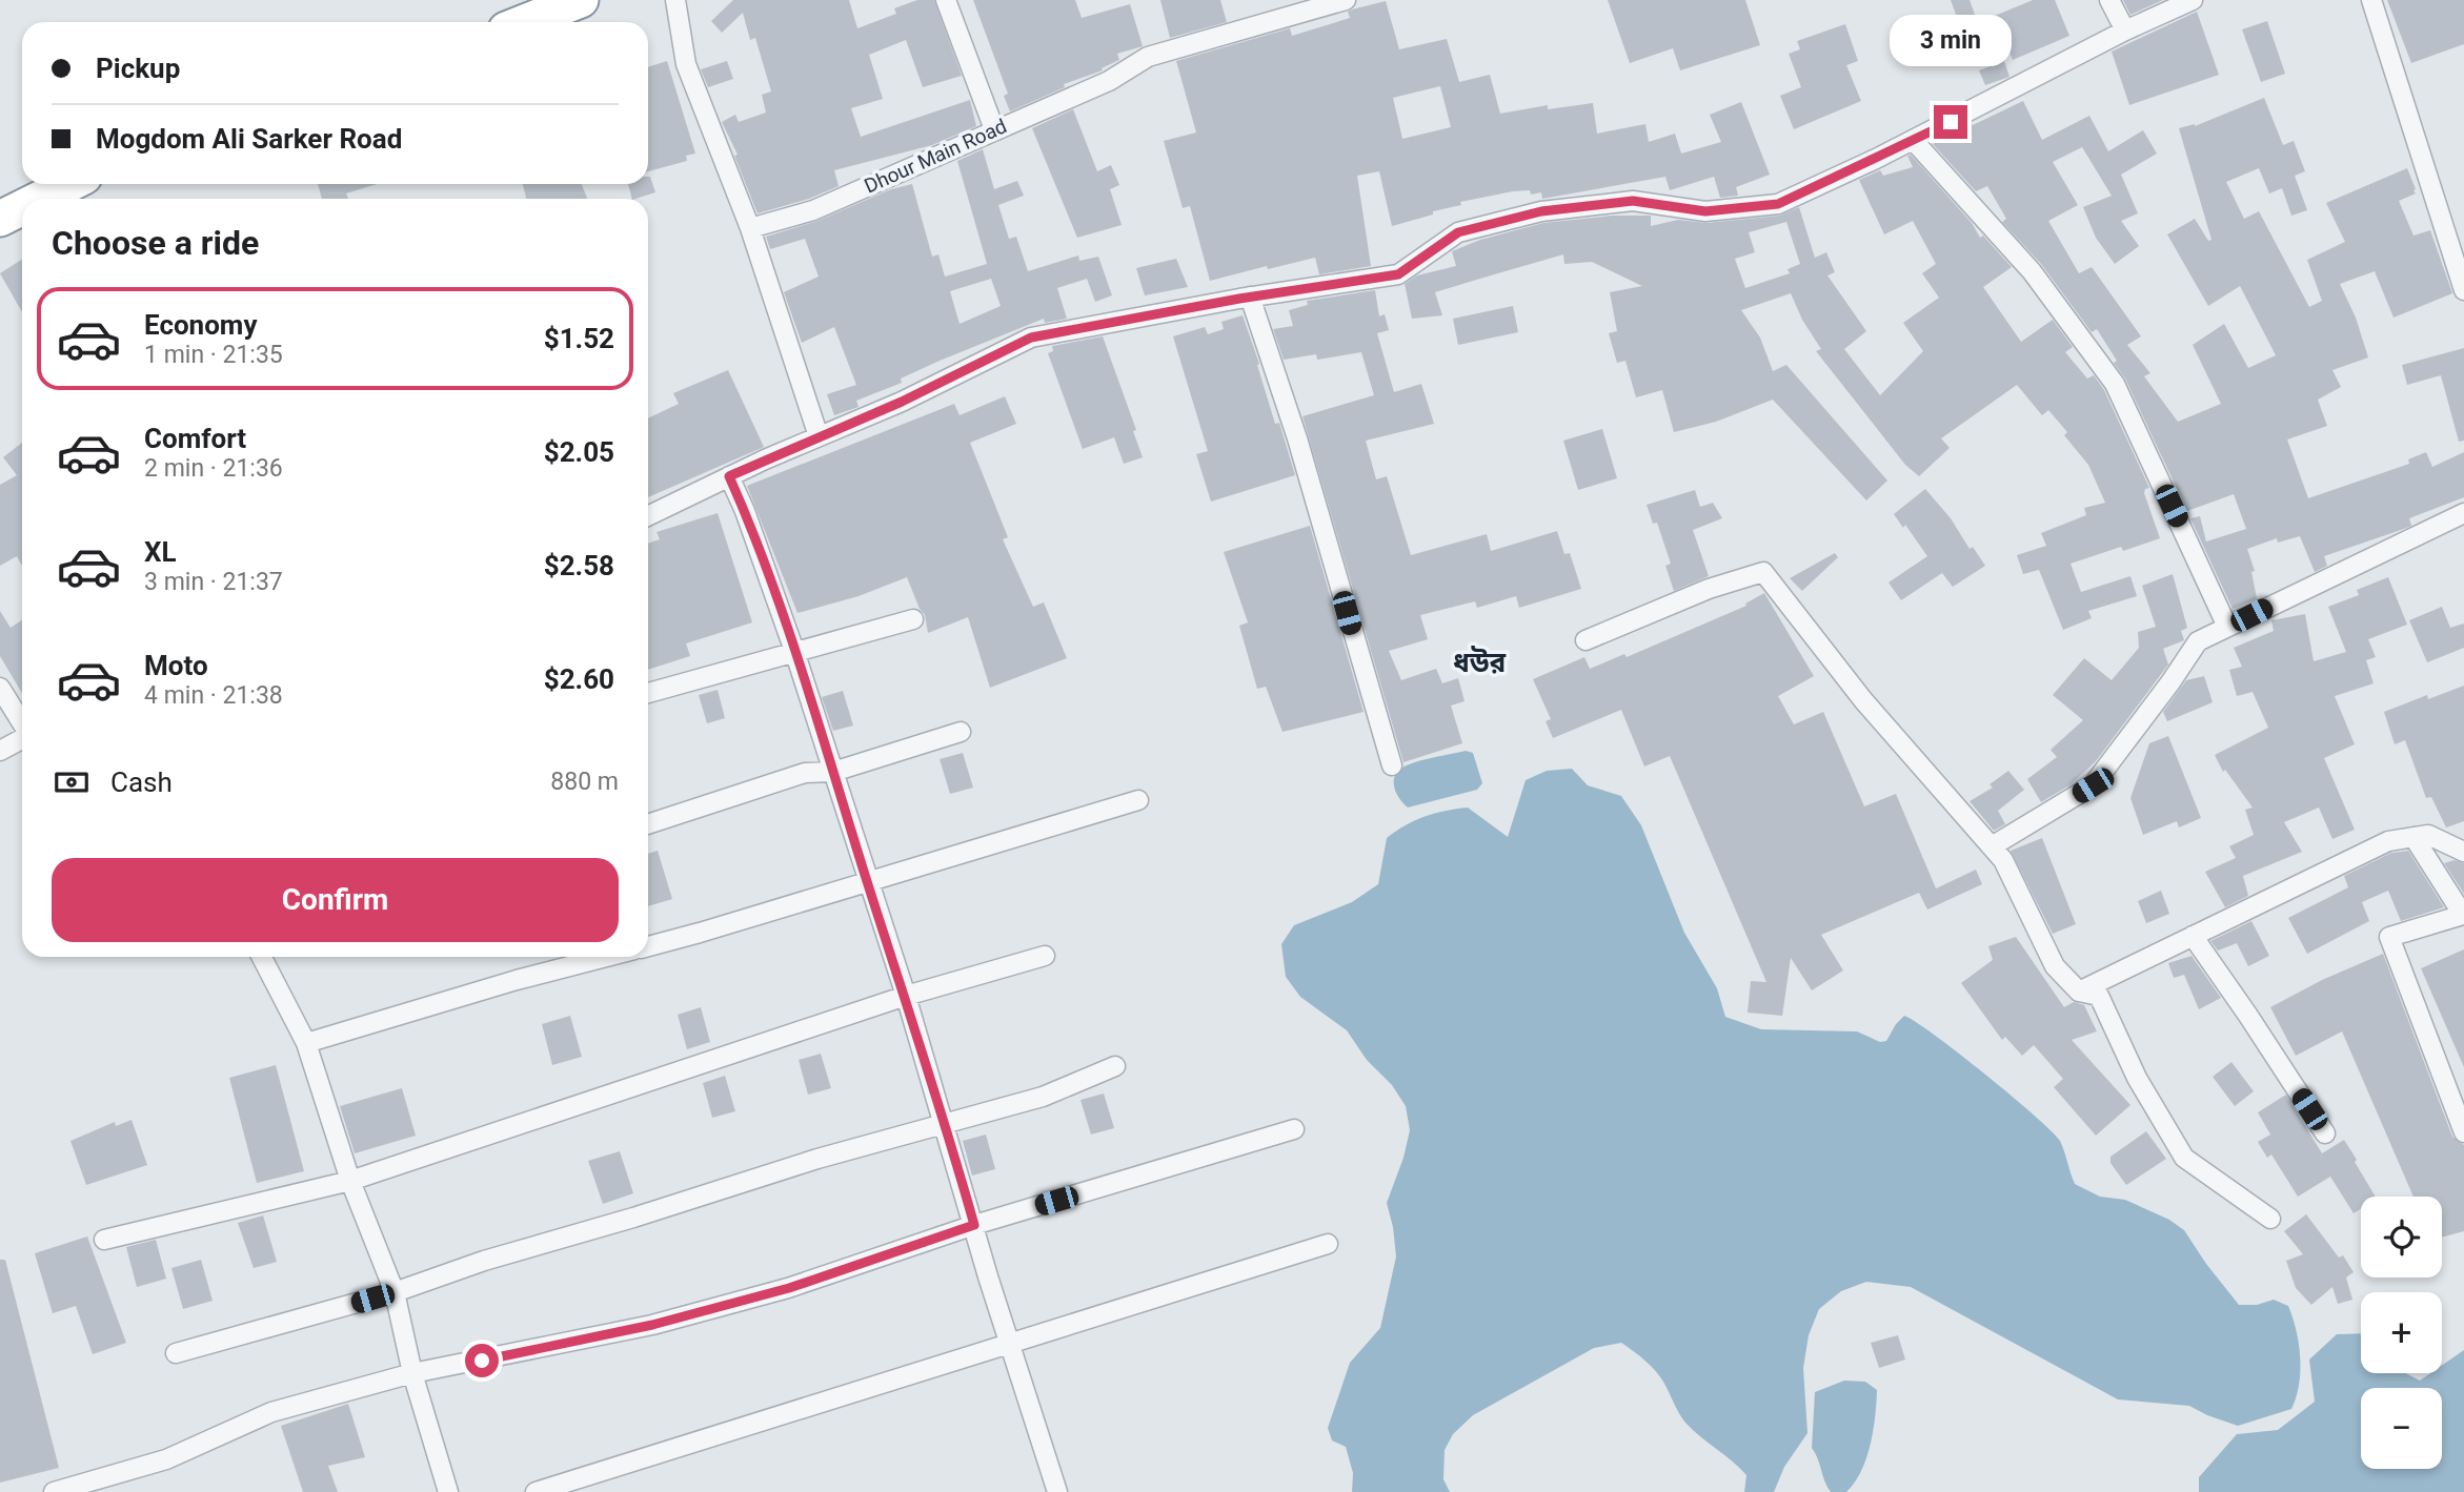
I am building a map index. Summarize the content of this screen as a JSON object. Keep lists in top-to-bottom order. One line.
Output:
{"streets":{"street":["Dhour Main Road"]},"districts":["ধউর"],"page":{"bubble":"3 min","banner":["Pickup","Mogdom Ali Sarker Road"],"heading":"Choose a ride","list":[{"name":"Economy","note":"1 min · 21:35","value":"$1.52"},{"name":"Comfort","note":"2 min · 21:36","value":"$2.05"},{"name":"XL","note":"3 min · 21:37","value":"$2.58"},{"name":"Moto","note":"4 min · 21:38","value":"$2.60"}],"pay":["Cash","880 m"],"buttons":"Confirm","map_buttons":["+","−"]}}
